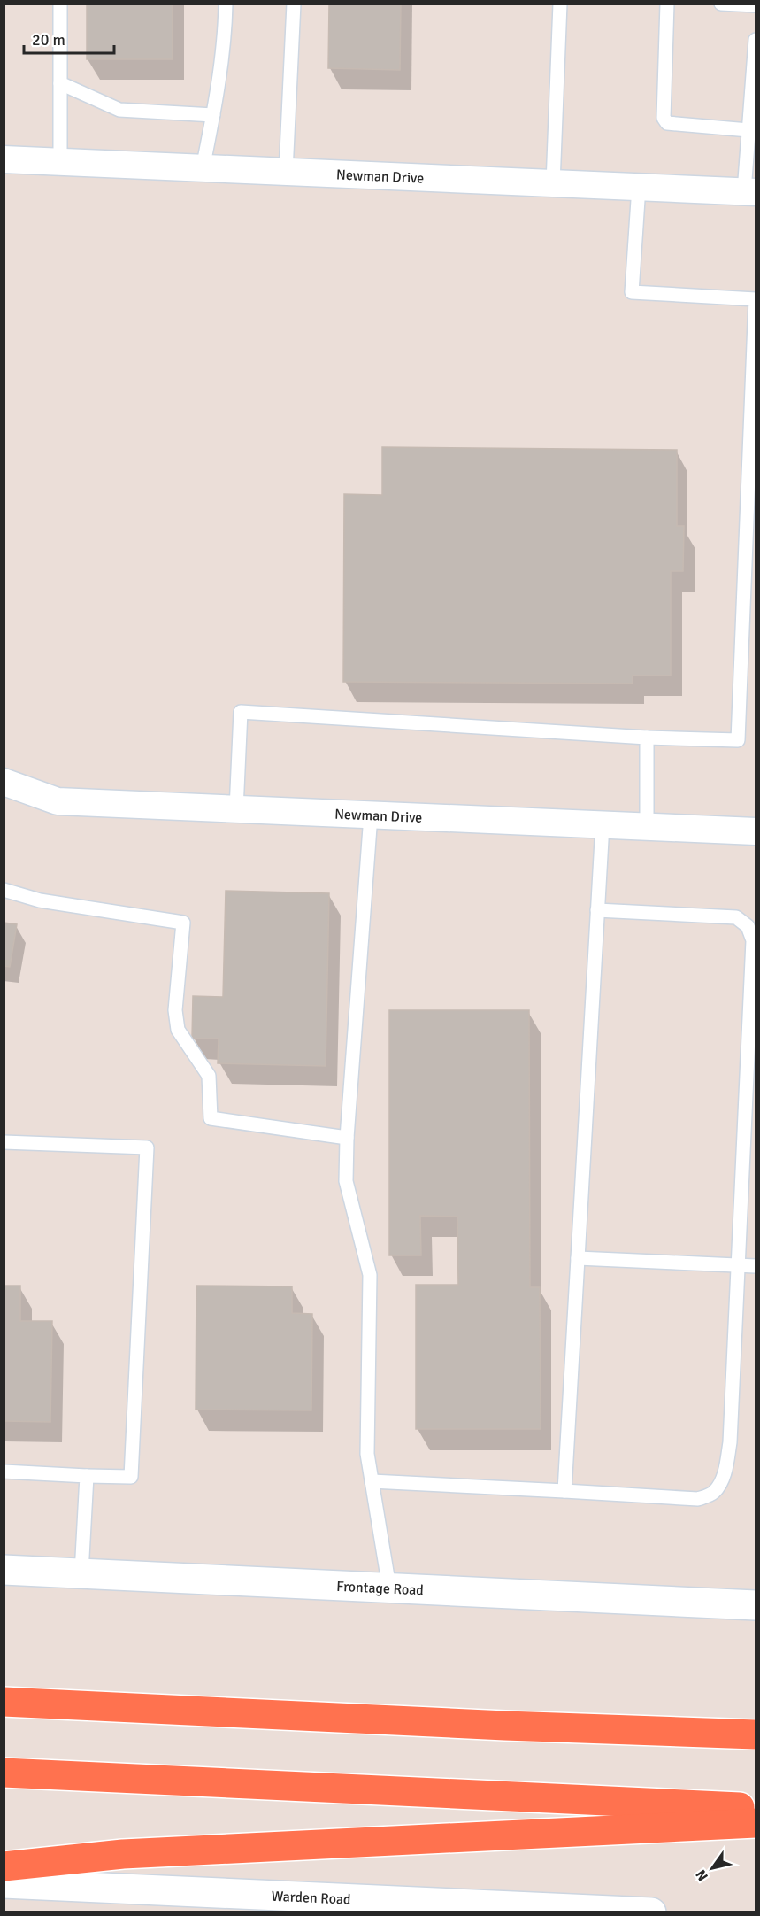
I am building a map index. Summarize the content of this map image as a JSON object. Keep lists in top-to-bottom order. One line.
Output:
{"streets":{"main road":["Frontage Road","Warden Road"],"street":["Newman Drive"]},"scale_bar":"20 m","north":"bottom left"}
